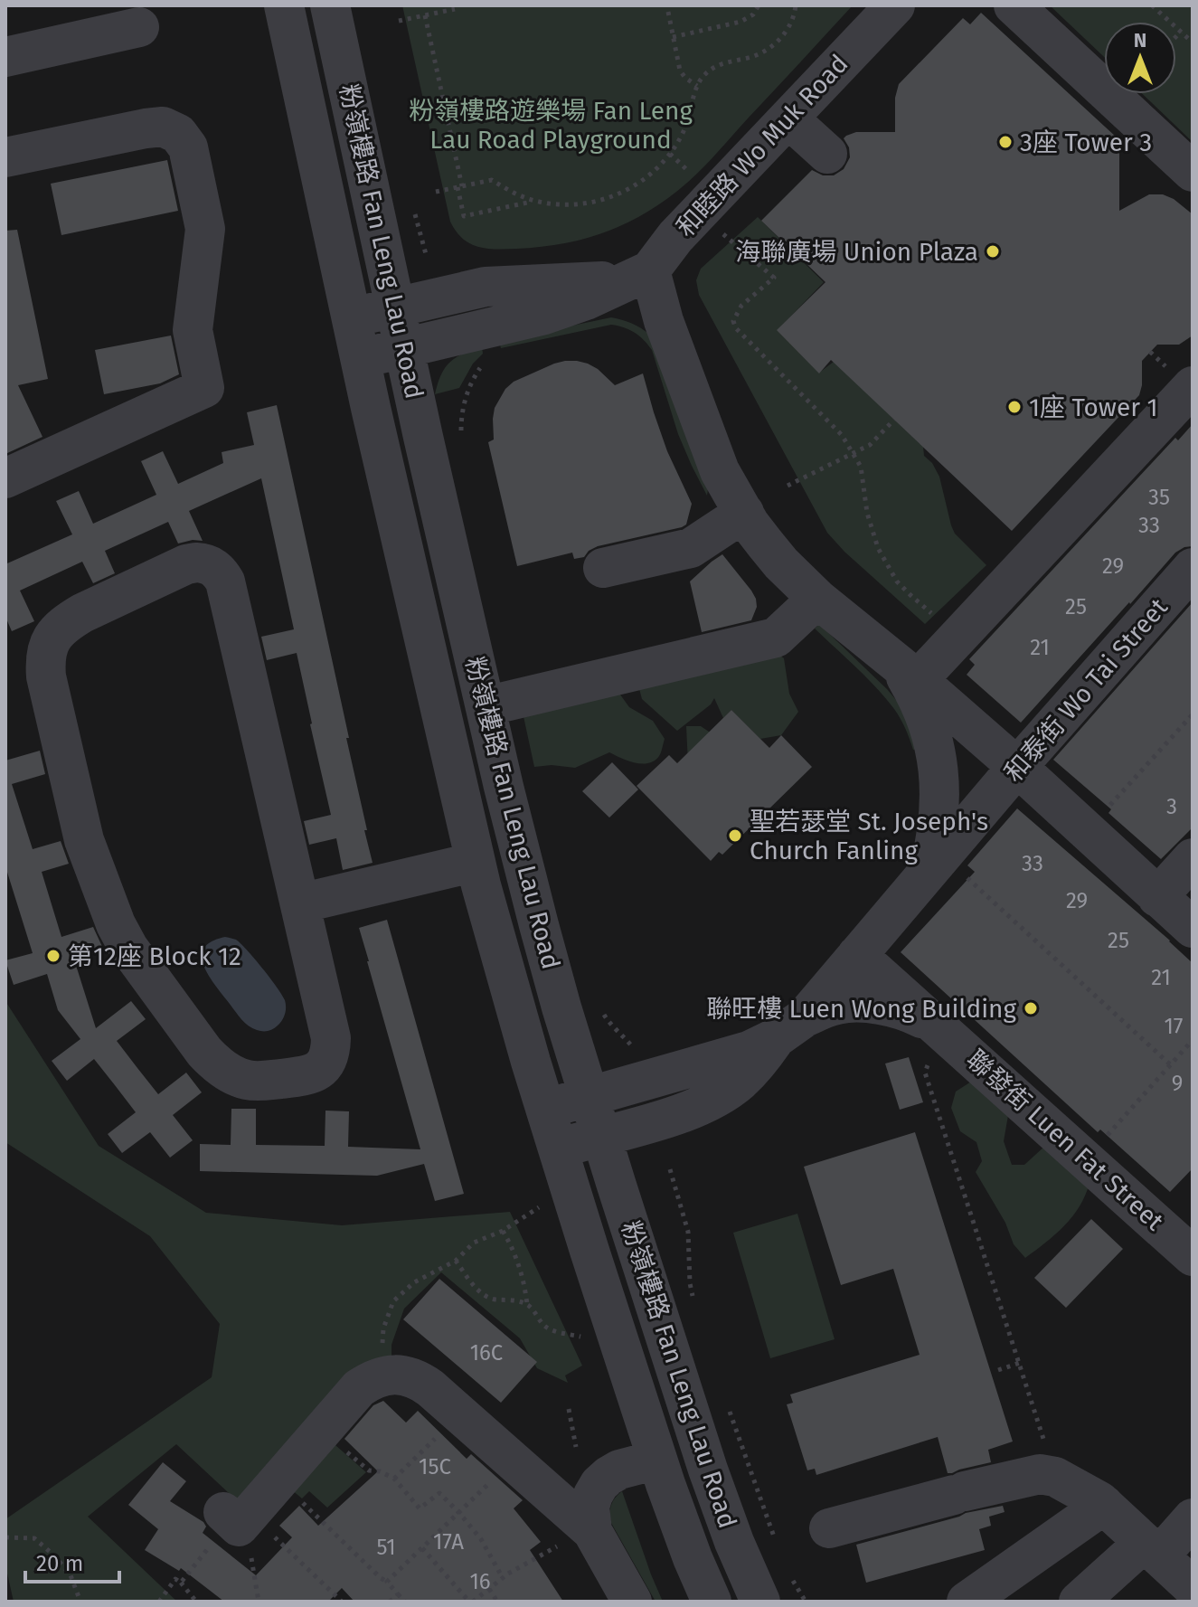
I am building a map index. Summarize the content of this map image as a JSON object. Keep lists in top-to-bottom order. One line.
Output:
{"streets":{"street":["和睦路 Wo Muk Road","粉嶺樓路 Fan Leng Lau Road","和泰街 Wo Tai Street","聯發街 Luen Fat Street"]},"crossings":[["和睦路 Wo Muk Road","粉嶺樓路 Fan Leng Lau Road"],["粉嶺樓路 Fan Leng Lau Road","和泰街 Wo Tai Street"],["和泰街 Wo Tai Street","聯發街 Luen Fat Street"]],"parks":["粉嶺樓路遊樂場 Fan Leng Lau Road Playground"],"places":["3座 Tower 3","海聯廣場 Union Plaza","1座 Tower 1","聖若瑟堂 St. Joseph's Church Fanling","第12座 Block 12","聯旺樓 Luen Wong Building"],"house_numbers":["35","33","29","25","21","3","33","29","25","21","17","9","16C","15C","17A","51","16"],"scale_bar":"20 m","north":"top"}
